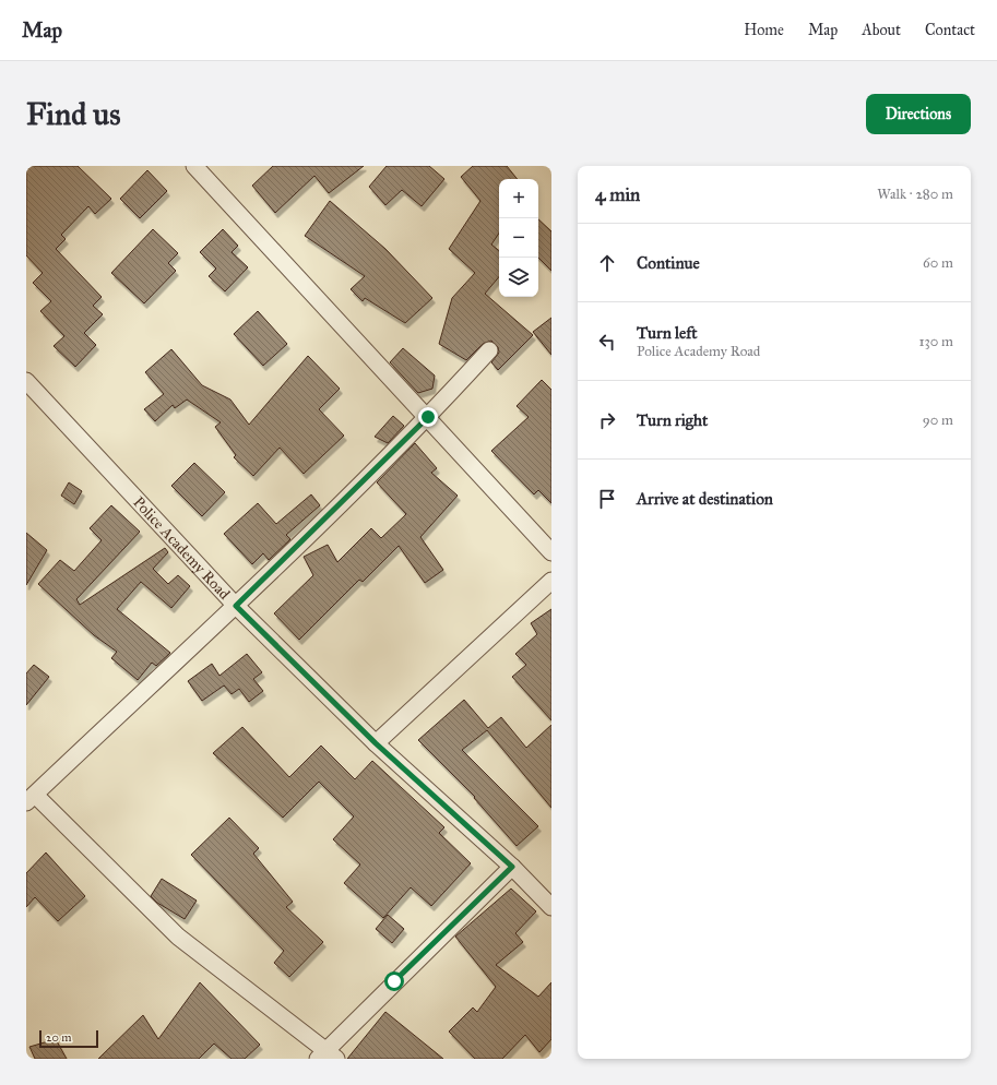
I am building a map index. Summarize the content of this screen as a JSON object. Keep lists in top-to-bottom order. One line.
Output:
{"streets":{"street":["Police Academy Road"]},"scale_bar":"20 m","page":{"header":"Map","nav":["Home","Map","About","Contact"],"buttons":"Directions","title":"Find us","heading":["4 min","Walk · 280 m"],"map_buttons":["+","−"],"list":[["Continue","60 m"],["Turn left","Police Academy Road","130 m"],["Turn right","90 m"],"Arrive at destination"],"scale":"20 m"}}
